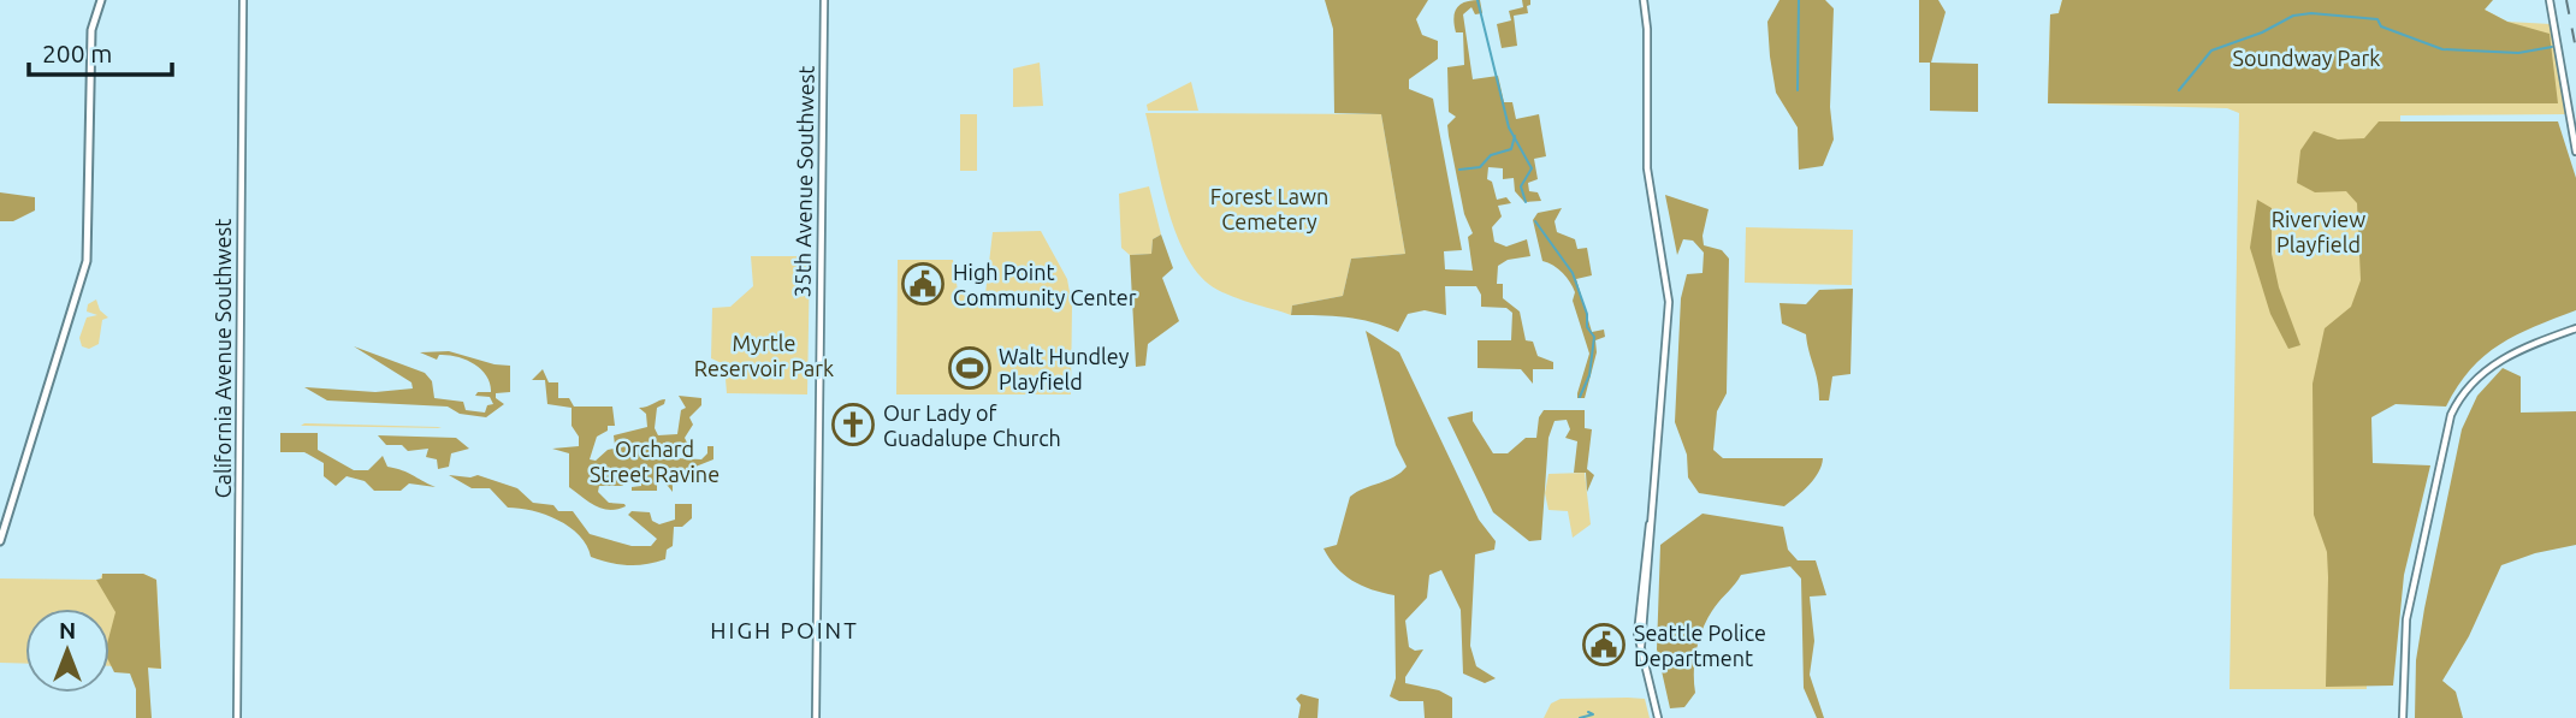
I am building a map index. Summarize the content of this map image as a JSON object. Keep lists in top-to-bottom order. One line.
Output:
{"streets":{"main road":["35th Avenue Southwest","California Avenue Southwest"]},"districts":["HIGH POINT"],"parks":["Soundway Park","Forest Lawn Cemetery","Riverview Playfield","Myrtle Reservoir Park","Orchard Street Ravine"],"places":{"public building":["High Point Community Center","Seattle Police Department"],"sports":["Walt Hundley Playfield"],"church":["Our Lady of Guadalupe Church"]},"scale_bar":"200 m","north":"top"}
